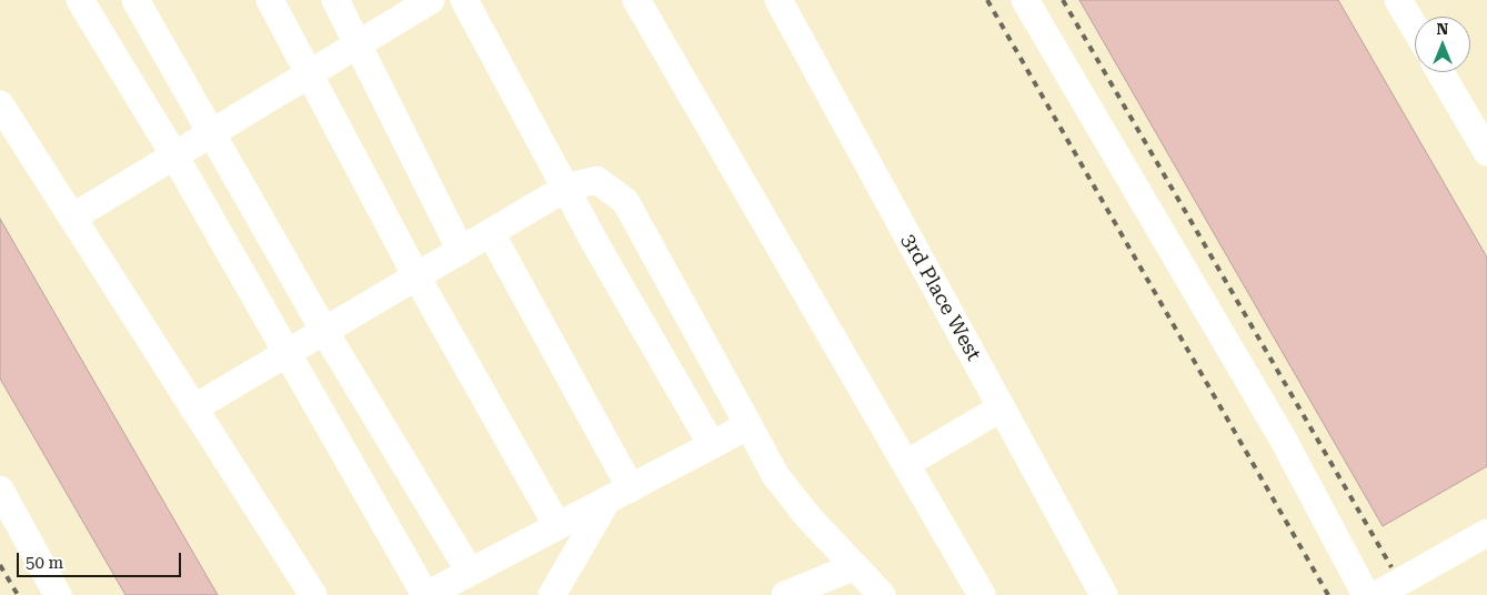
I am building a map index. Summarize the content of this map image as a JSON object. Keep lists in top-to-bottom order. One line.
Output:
{"streets":{"street":["3rd Place West"]},"scale_bar":"50 m","north":"top"}
